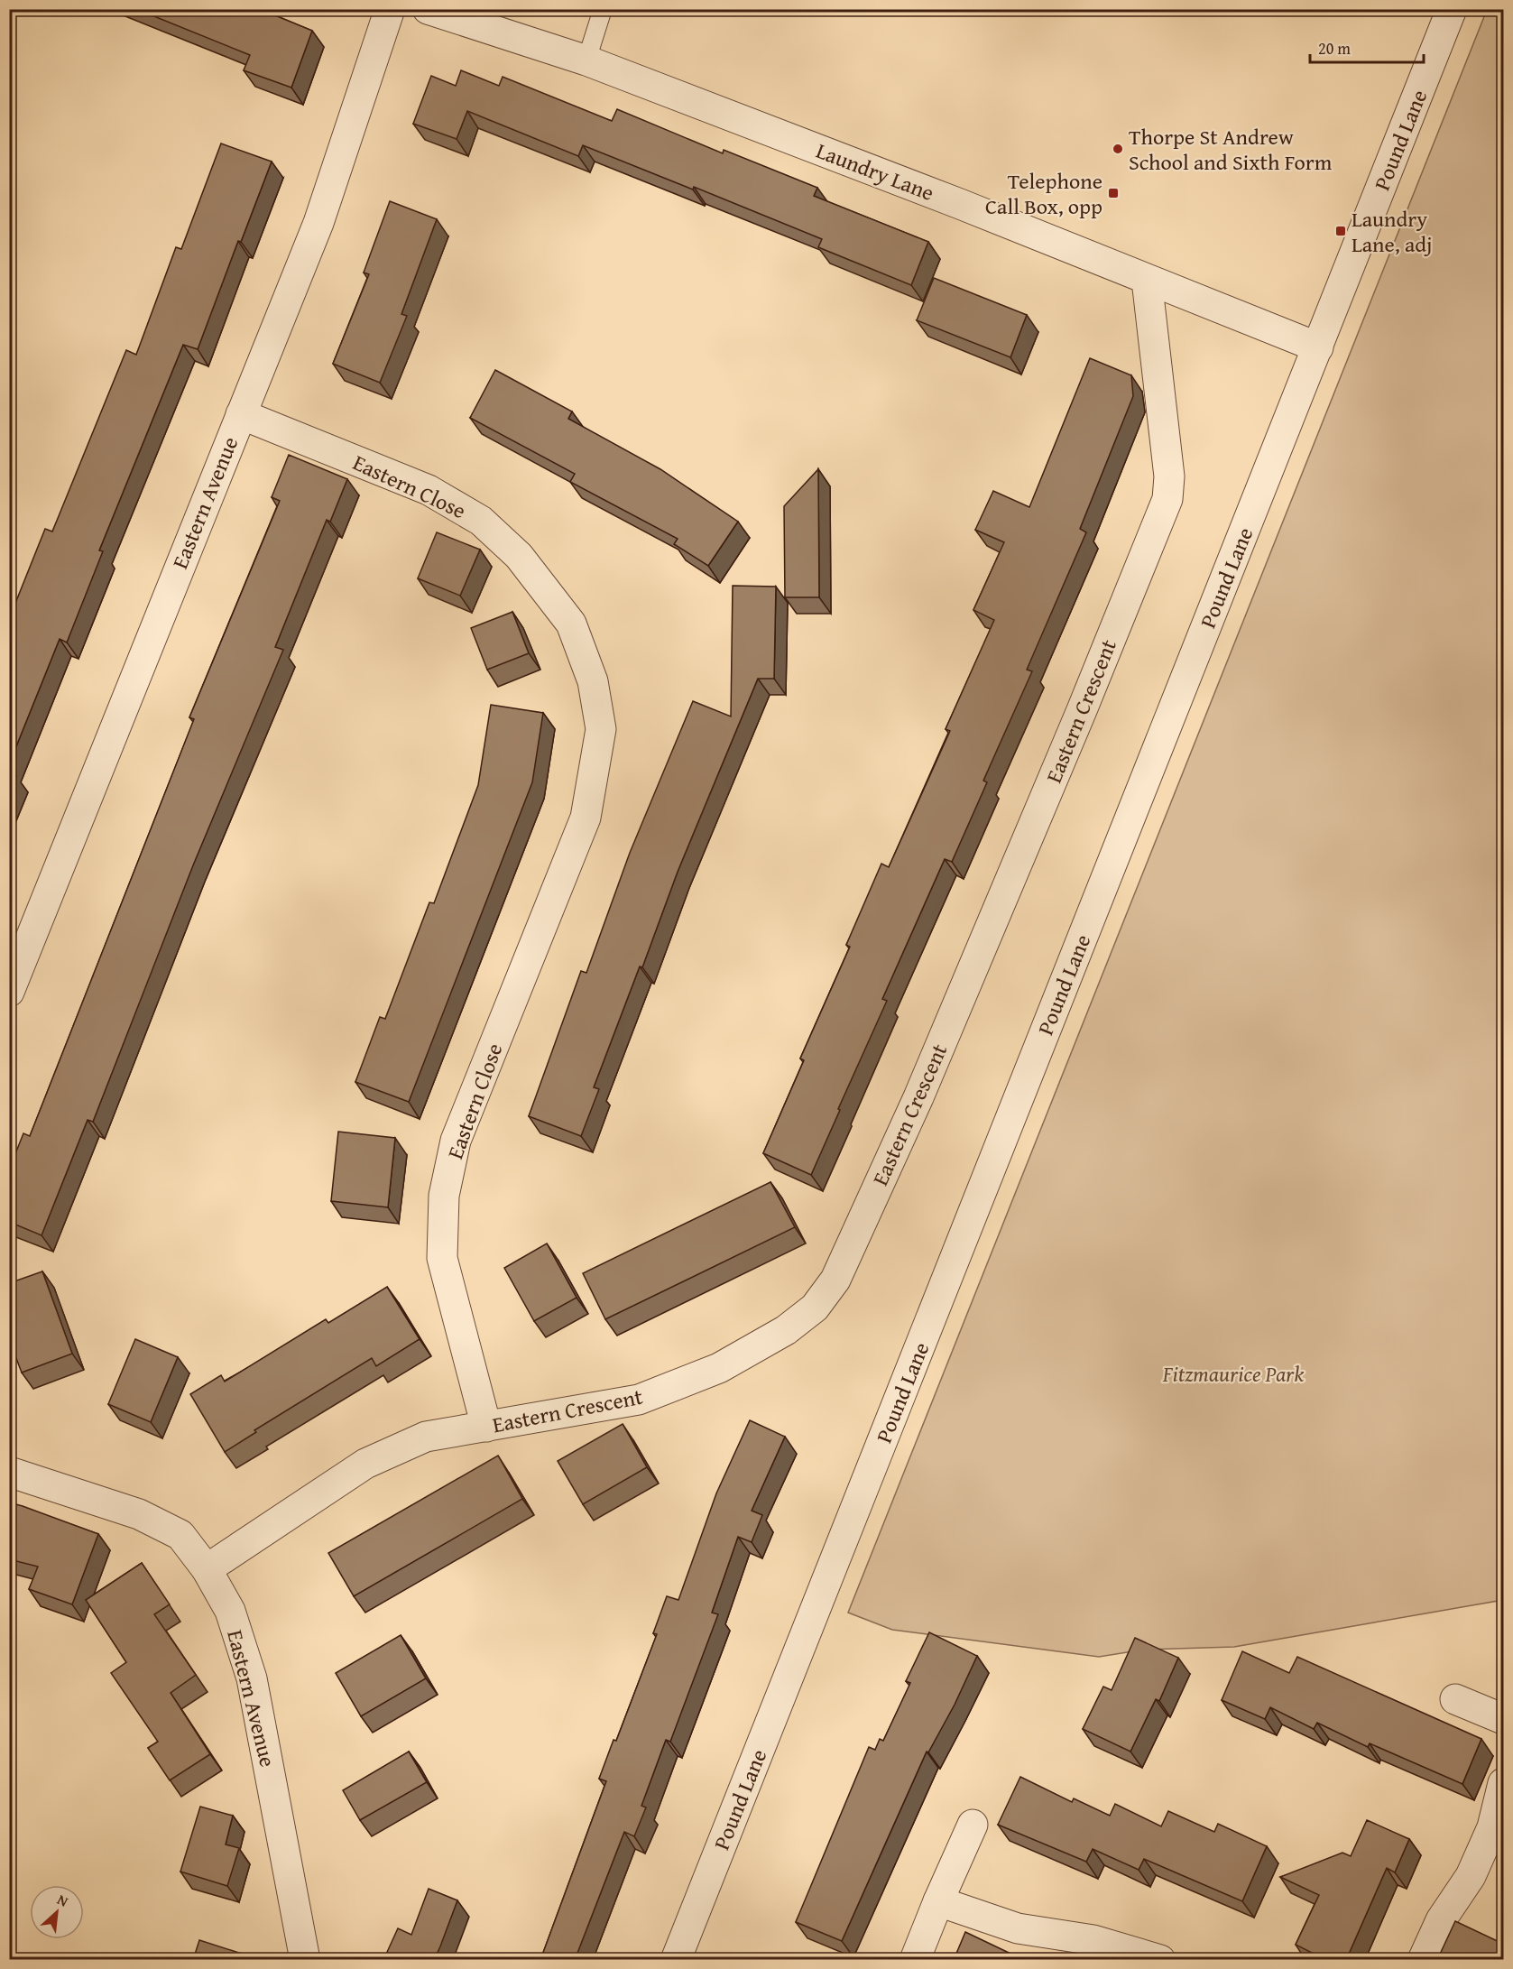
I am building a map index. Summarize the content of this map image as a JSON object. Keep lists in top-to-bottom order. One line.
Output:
{"streets":{"street":["Pound Lane","Laundry Lane","Eastern Close","Eastern Avenue","Eastern Crescent"]},"crossings":[["Pound Lane","Laundry Lane"],["Laundry Lane","Eastern Crescent"],["Eastern Close","Eastern Avenue"],["Eastern Close","Eastern Crescent"],["Eastern Avenue","Eastern Crescent"]],"parks":["Fitzmaurice Park"],"places":{"other":["Thorpe St Andrew School and Sixth Form"],"transit":["Telephone Call Box, opp","Laundry Lane, adj"]},"scale_bar":"20 m","north":"top right"}
